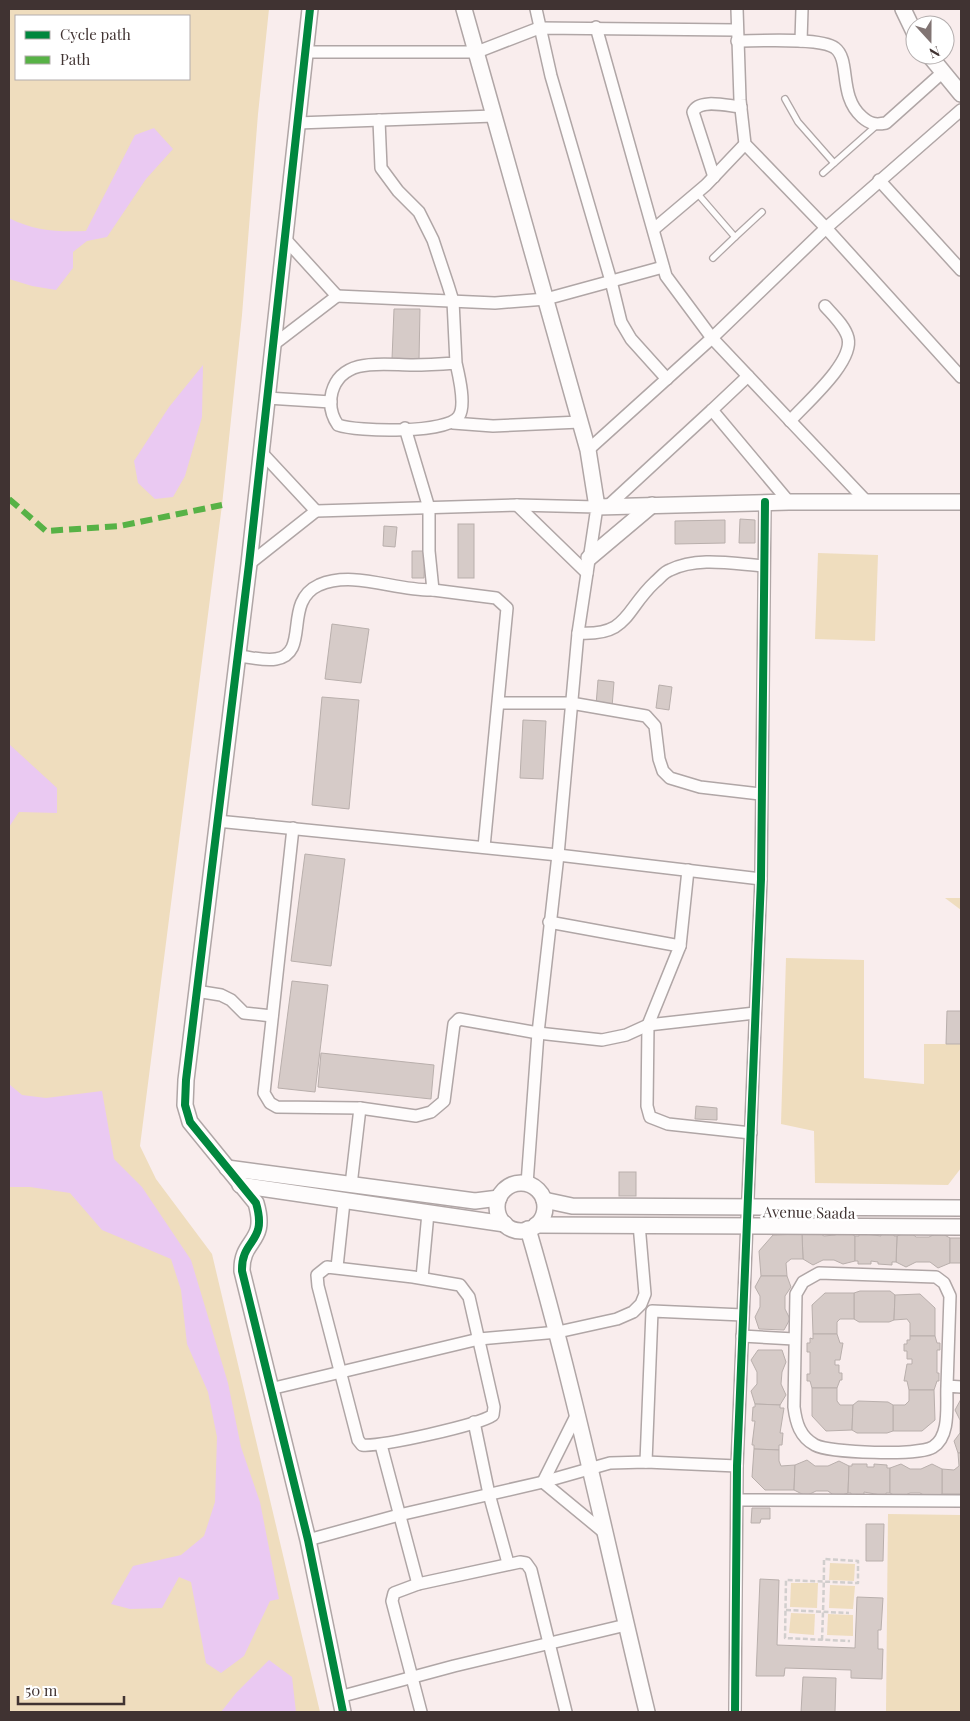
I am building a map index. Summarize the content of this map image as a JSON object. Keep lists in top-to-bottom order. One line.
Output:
{"streets":{"street":["Avenue Saada"]},"legend":["Cycle path","Path"],"scale_bar":"50 m","north":"bottom"}
